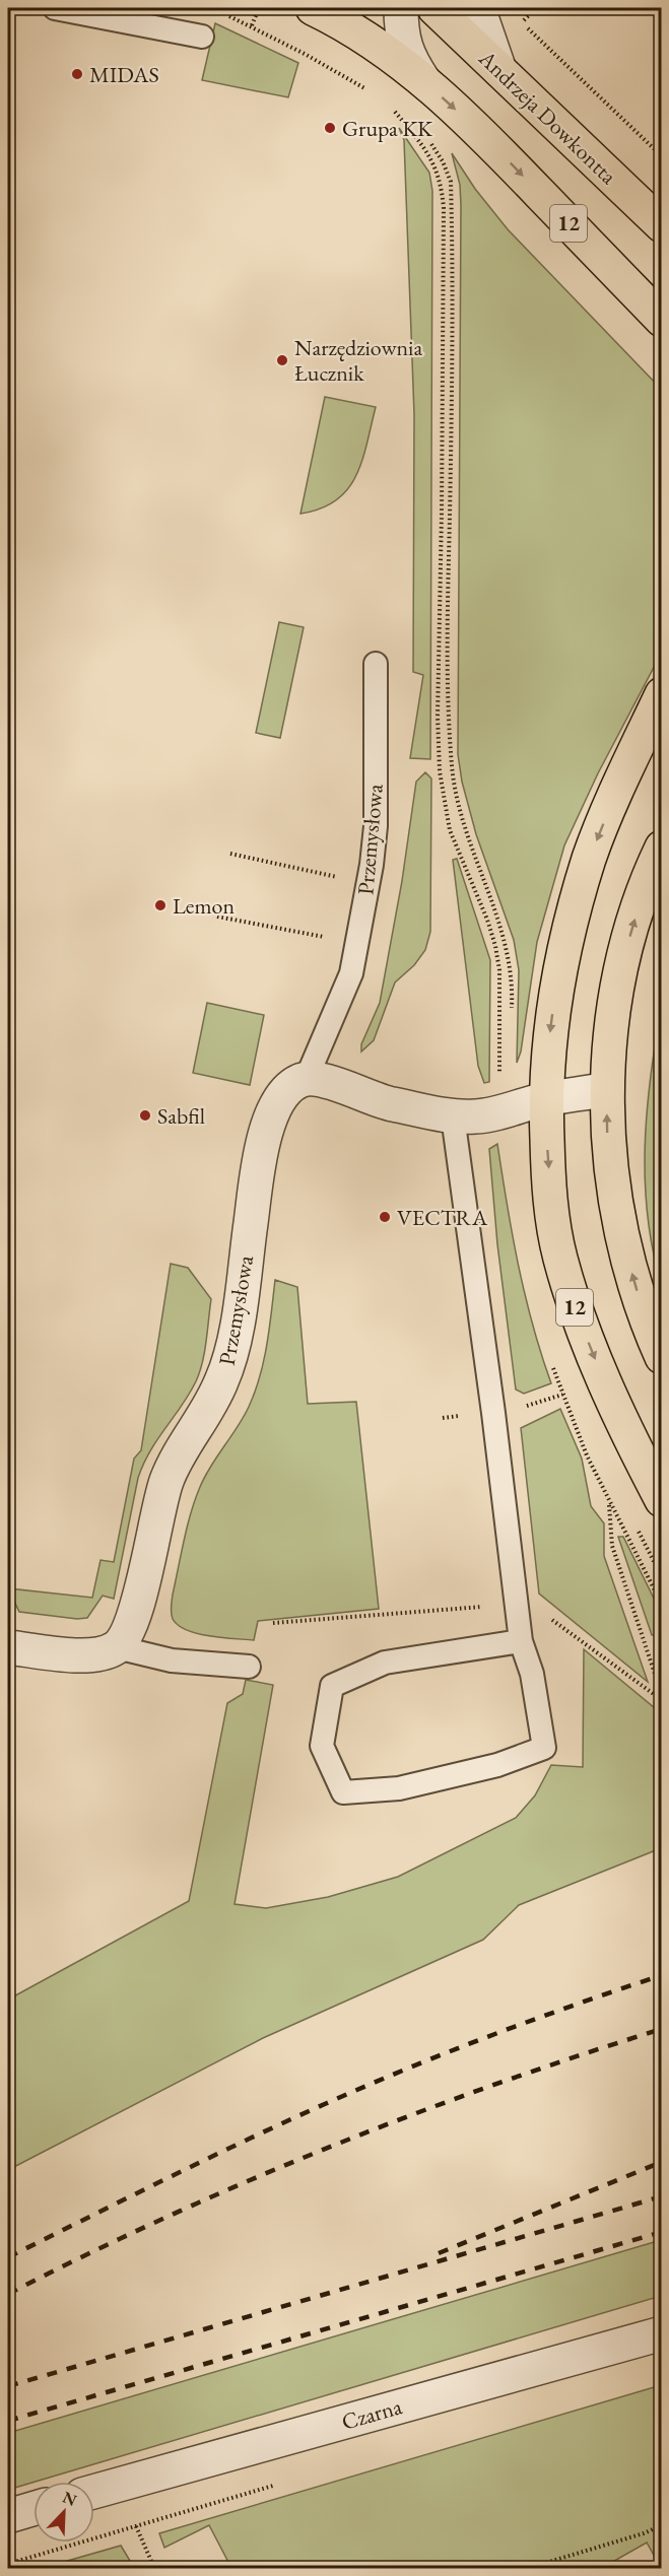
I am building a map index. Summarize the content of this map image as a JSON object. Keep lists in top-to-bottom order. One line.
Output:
{"streets":{"main road":["Andrzeja Dowkontta","12"],"street":["Przemysłowa","Czarna"]},"places":["MIDAS","Grupa KK","Narzędziownia Łucznik","Lemon","Sabfil","VECTRA"],"north":"top right"}
